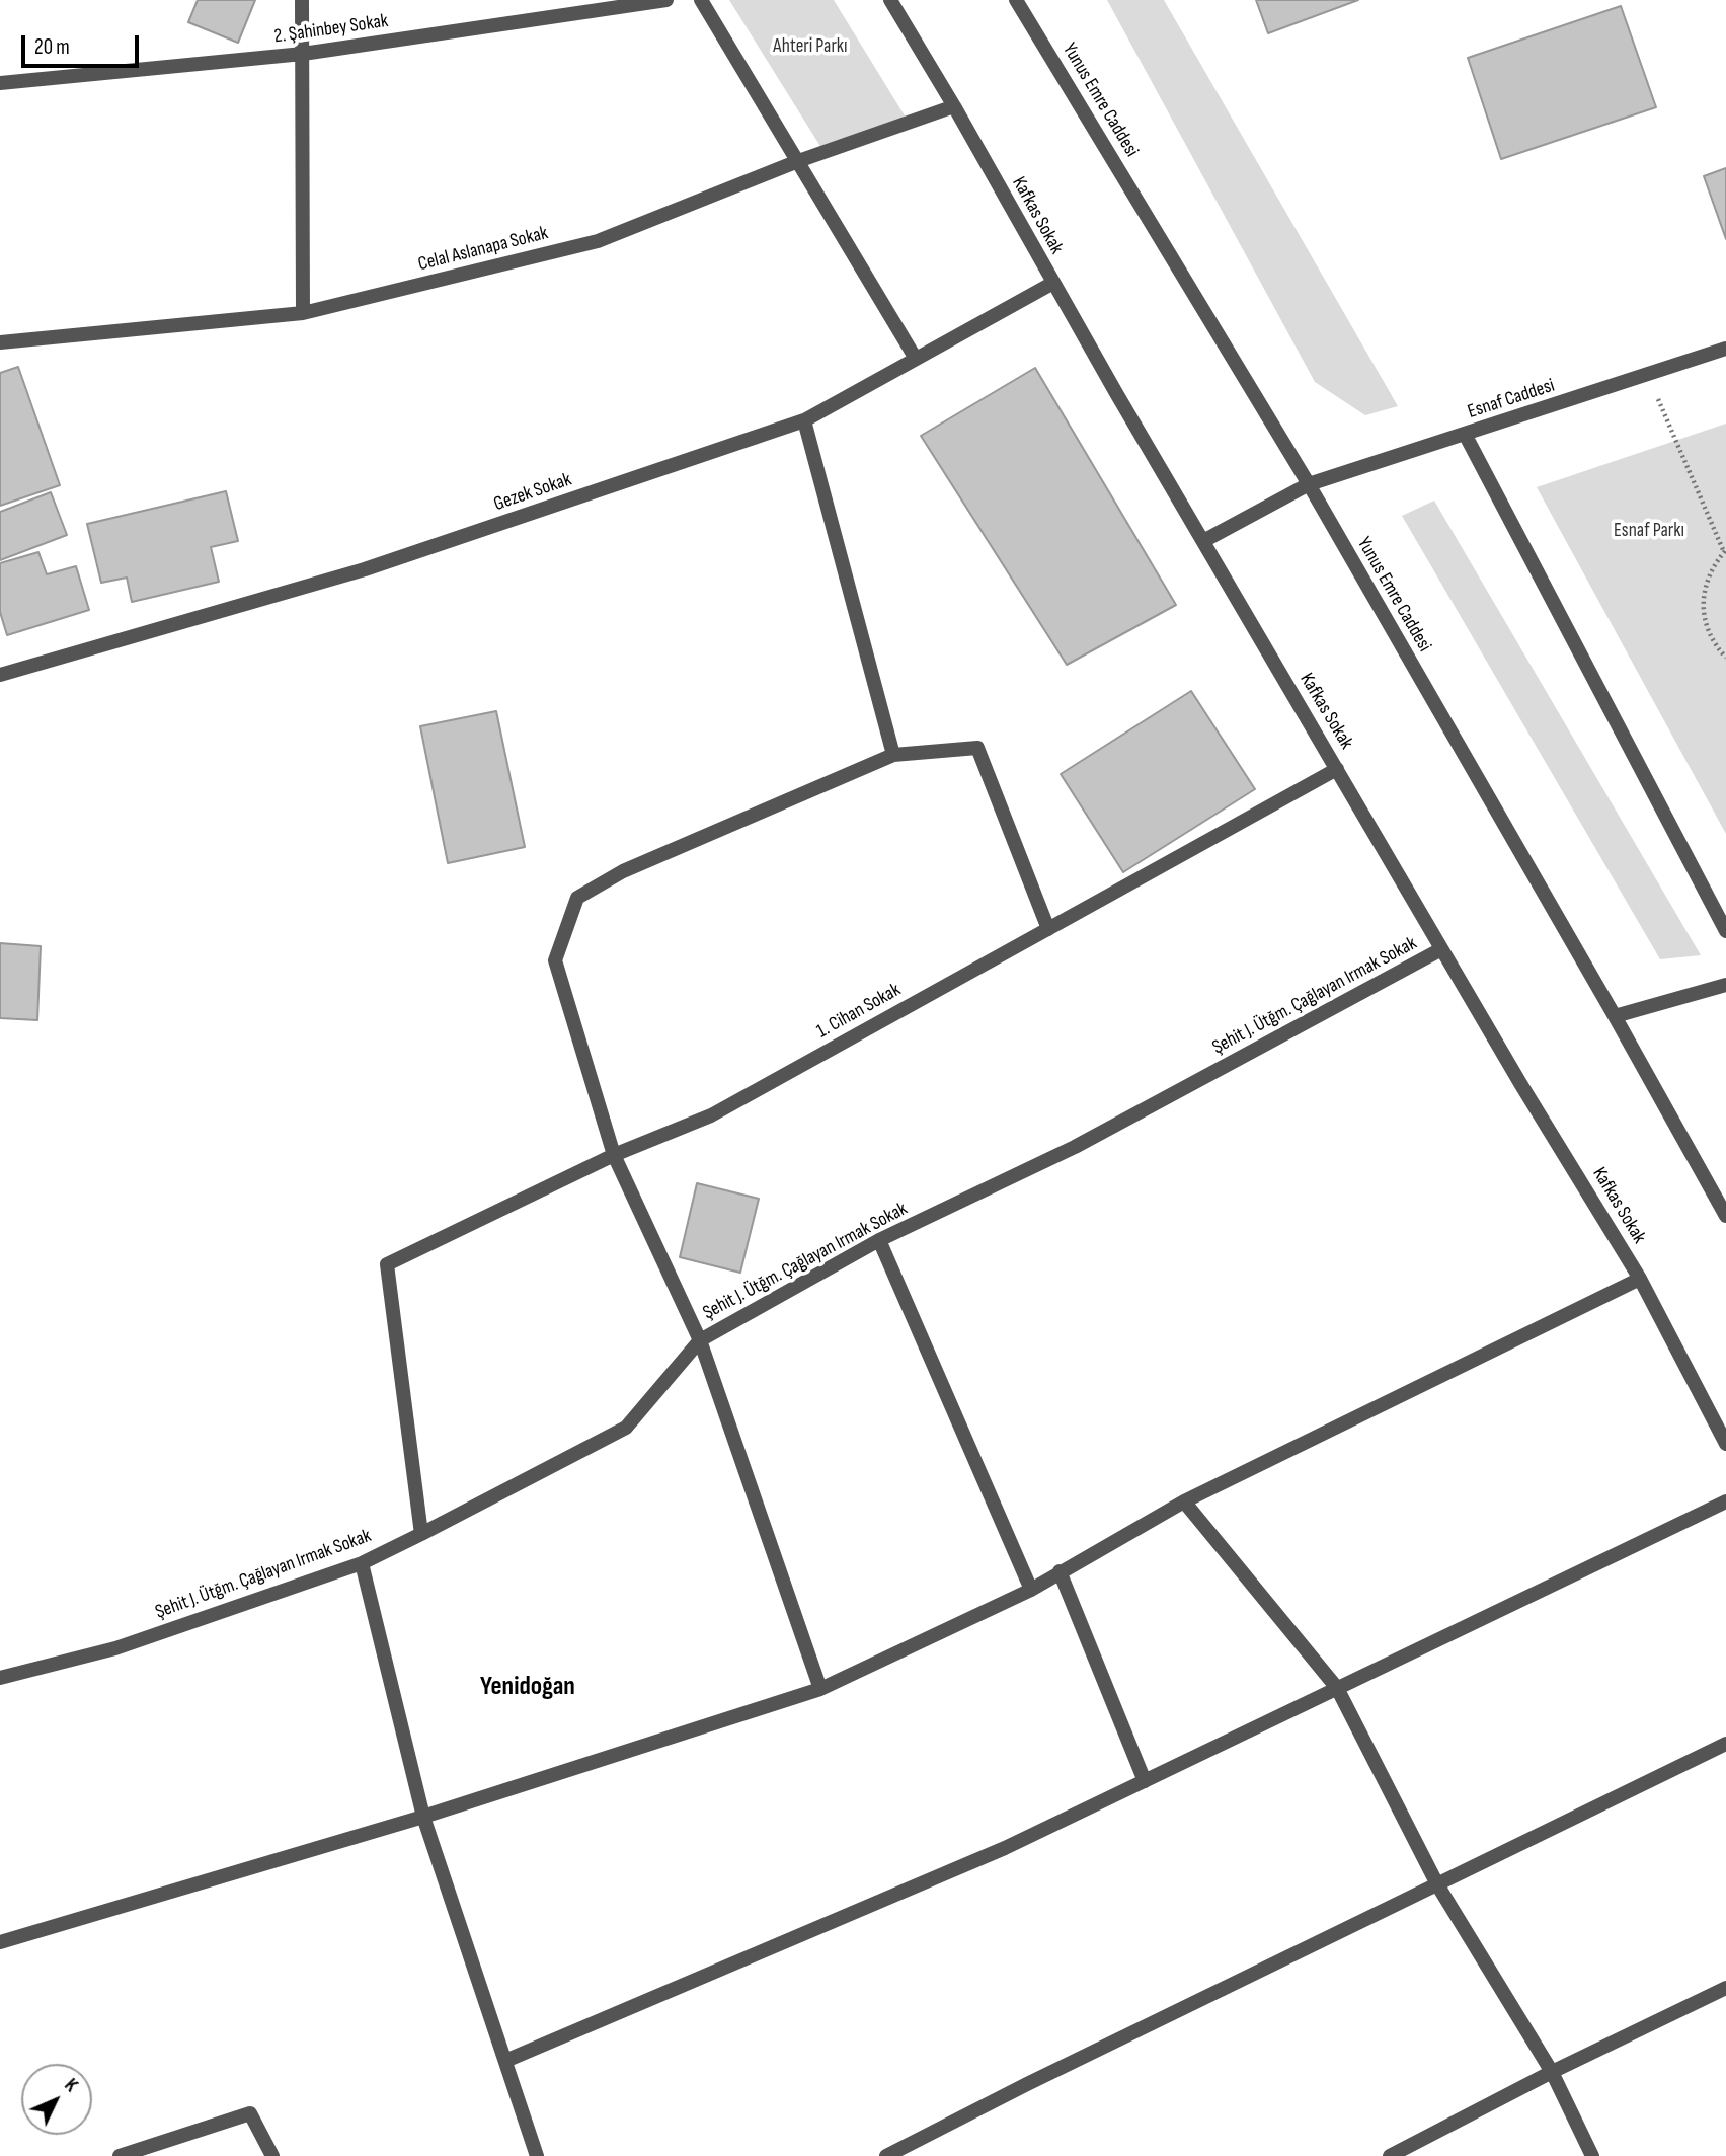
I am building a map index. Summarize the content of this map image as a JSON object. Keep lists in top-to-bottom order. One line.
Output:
{"streets":{"street":["2. Şahinbey Sokak","Yunus Emre Caddesi","Kafkas Sokak","Celal Aslanapa Sokak","Esnaf Caddesi","Gezek Sokak","Şehit J. Ütğm. Çağlayan Irmak Sokak","1. Cihan Sokak"]},"crossings":[["Yunus Emre Caddesi","Esnaf Caddesi"],["Kafkas Sokak","Celal Aslanapa Sokak"],["Kafkas Sokak","Esnaf Caddesi"],["Kafkas Sokak","Gezek Sokak"],["Kafkas Sokak","Şehit J. Ütğm. Çağlayan Irmak Sokak"],["Kafkas Sokak","1. Cihan Sokak"],["Şehit J. Ütğm. Çağlayan Irmak Sokak","1. Cihan Sokak"]],"districts":["Yenidoğan"],"parks":["Ahteri Parkı","Esnaf Parkı"],"scale_bar":"20 m","north":"top right"}
